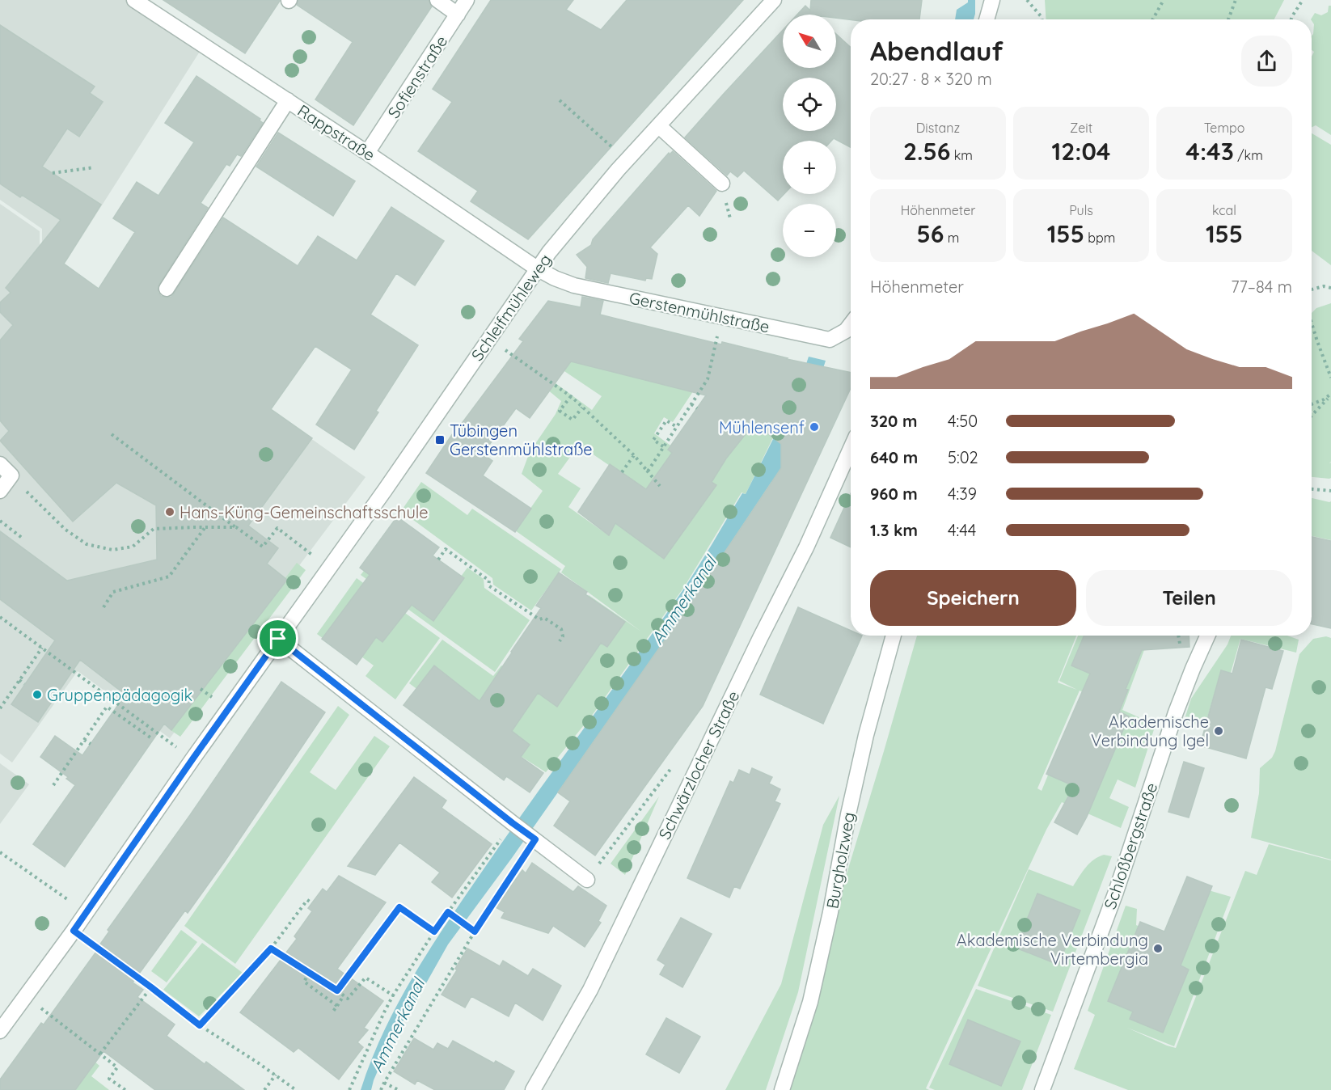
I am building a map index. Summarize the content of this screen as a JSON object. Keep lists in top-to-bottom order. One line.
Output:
{"streets":{"street":["Sofienstraße","Rappstraße","Schleifmühleweg","Gerstenmühlstraße","Schwärzlocher Straße","Schloßbergstraße","Burgholzweg"]},"crossings":[["Sofienstraße","Rappstraße"],["Rappstraße","Schleifmühleweg"],["Rappstraße","Gerstenmühlstraße"],["Schleifmühleweg","Gerstenmühlstraße"]],"water":["Ammerkanal"],"places":{"other":["Mühlensenf","Hans-Küng-Gemeinschaftsschule","Gruppenpädagogik","Akademische Verbindung Igel","Akademische Verbindung Virtembergia"],"transit":["Tübingen Gerstenmühlstraße"]},"north":"top left","page":{"map_buttons":["+","−"],"heading":["Abendlauf","20:27 · 8 × 320 m"],"stats":[["Distanz","2.56 km"],["Zeit","12:04"],["Tempo","4:43 /km"],["Höhenmeter","56 m"],["Puls","155 bpm"],["kcal","155"]],"chart":["Höhenmeter","77–84 m"],"list":[{"name":"320 m","note":"4:50"},{"name":"640 m","note":"5:02"},{"name":"960 m","note":"4:39"},{"name":"1.3 km","note":"4:44"}],"buttons":["Speichern","Teilen"]}}
